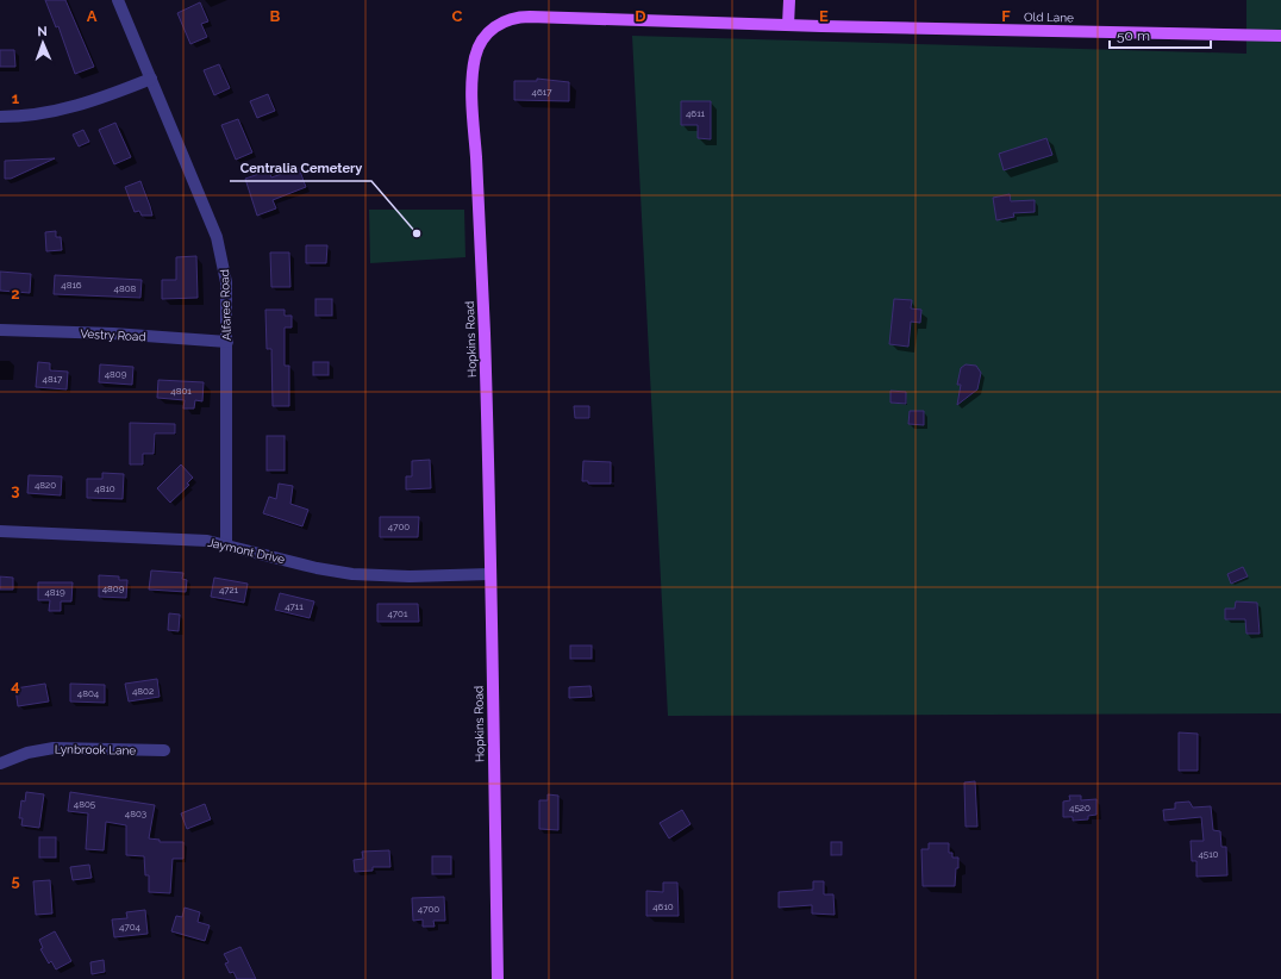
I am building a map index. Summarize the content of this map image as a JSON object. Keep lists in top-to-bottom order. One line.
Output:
{"streets":{"main road":["Old Lane","Hopkins Road"],"street":["Alfaree Road","Vestry Road","Jaymont Drive","Lynbrook Lane"]},"crossings":[["Old Lane","Hopkins Road"],["Alfaree Road","Vestry Road"],["Alfaree Road","Jaymont Drive"],["Hopkins Road","Jaymont Drive"]],"places":["Centralia Cemetery"],"house_numbers":["4617","4611","4816","4808","4809","4817","4801","4820","4810","4700","4809","4721","4819","4711","4701","4802","4804","4805","4520","4803","4510","4610","4700","4704"],"scale_bar":"50 m","north":"top","grid":{"columns":["A","B","C","D","E","F"],"rows":["1","2","3","4","5"]}}
